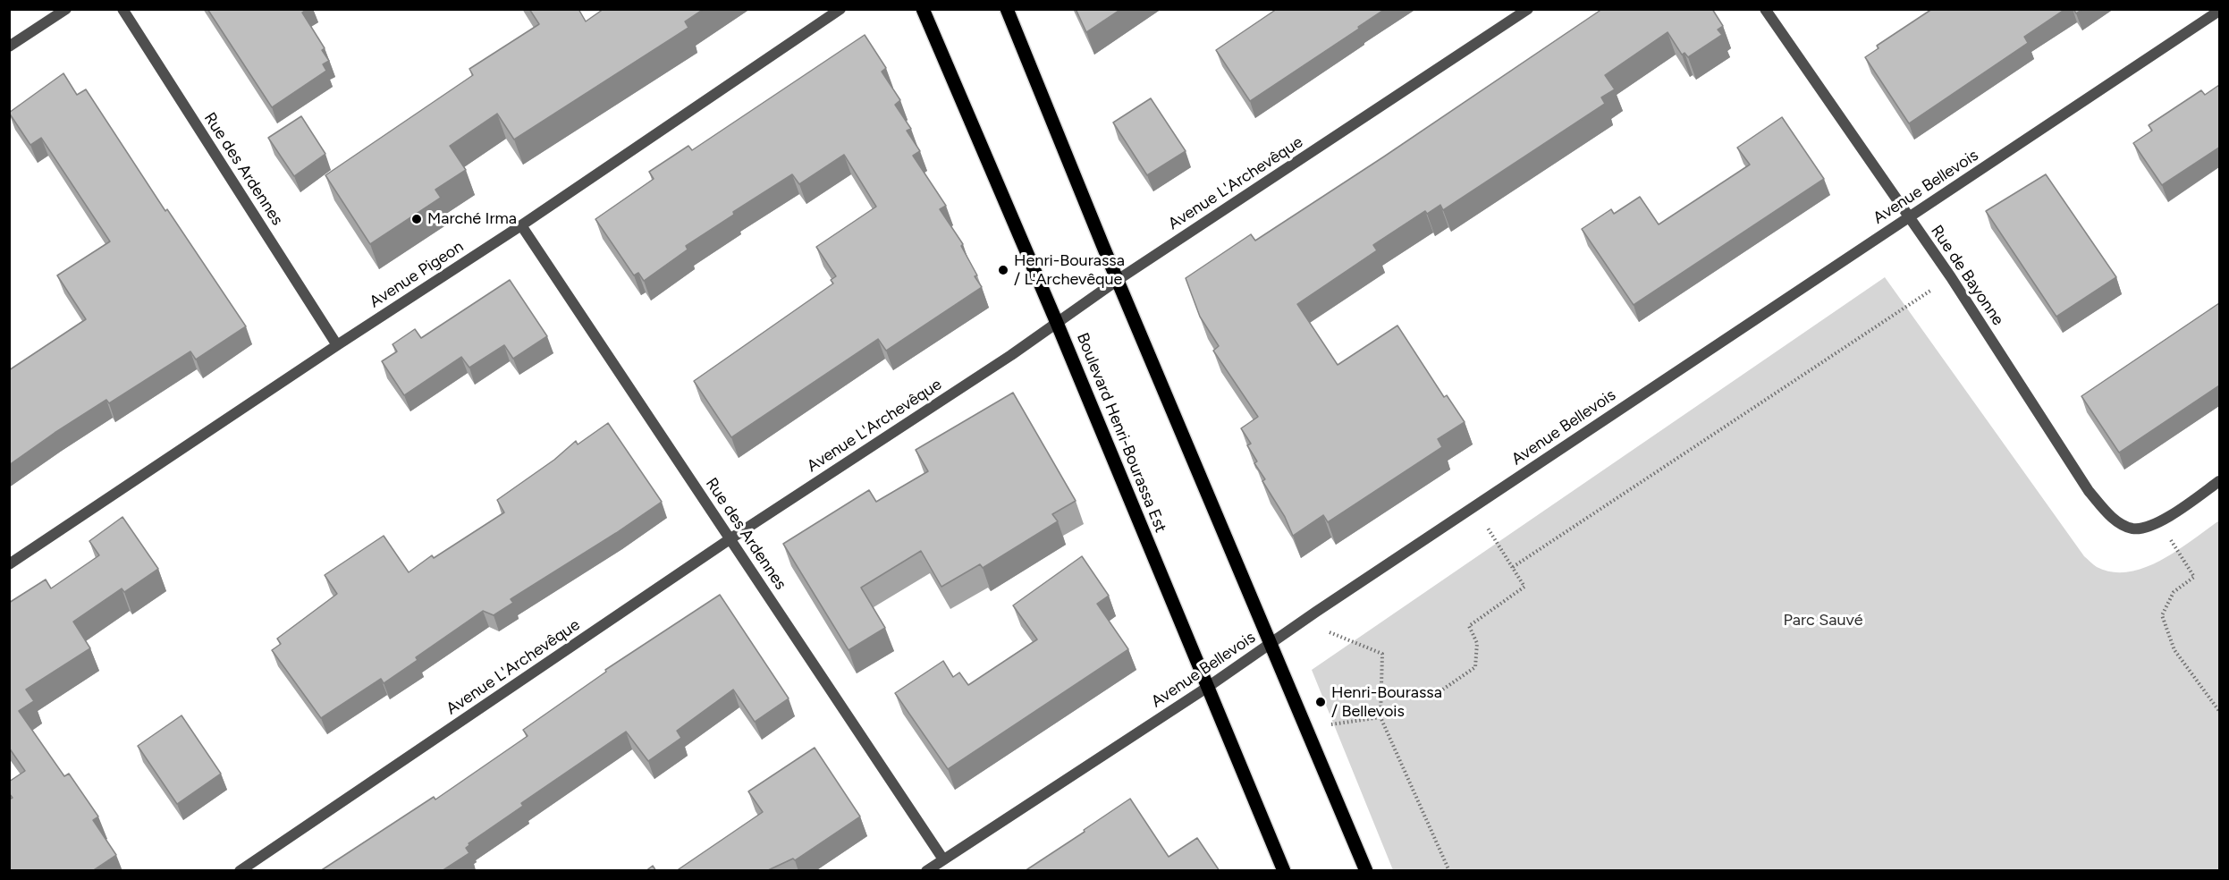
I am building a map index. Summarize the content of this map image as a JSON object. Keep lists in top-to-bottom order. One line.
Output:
{"streets":{"main road":["Boulevard Henri-Bourassa Est"],"street":["Rue des Ardennes","Avenue L'Archevêque","Avenue Bellevois","Avenue Pigeon","Rue de Bayonne"]},"crossings":[["Rue des Ardennes","Avenue L'Archevêque"],["Rue des Ardennes","Avenue Bellevois"],["Rue des Ardennes","Avenue Pigeon"],["Avenue L'Archevêque","Boulevard Henri-Bourassa Est"],["Avenue Bellevois","Rue de Bayonne"],["Avenue Bellevois","Boulevard Henri-Bourassa Est"]],"parks":["Parc Sauvé"],"places":["Marché Irma","Henri-Bourassa / L'Archevêque","Henri-Bourassa / Bellevois"]}
